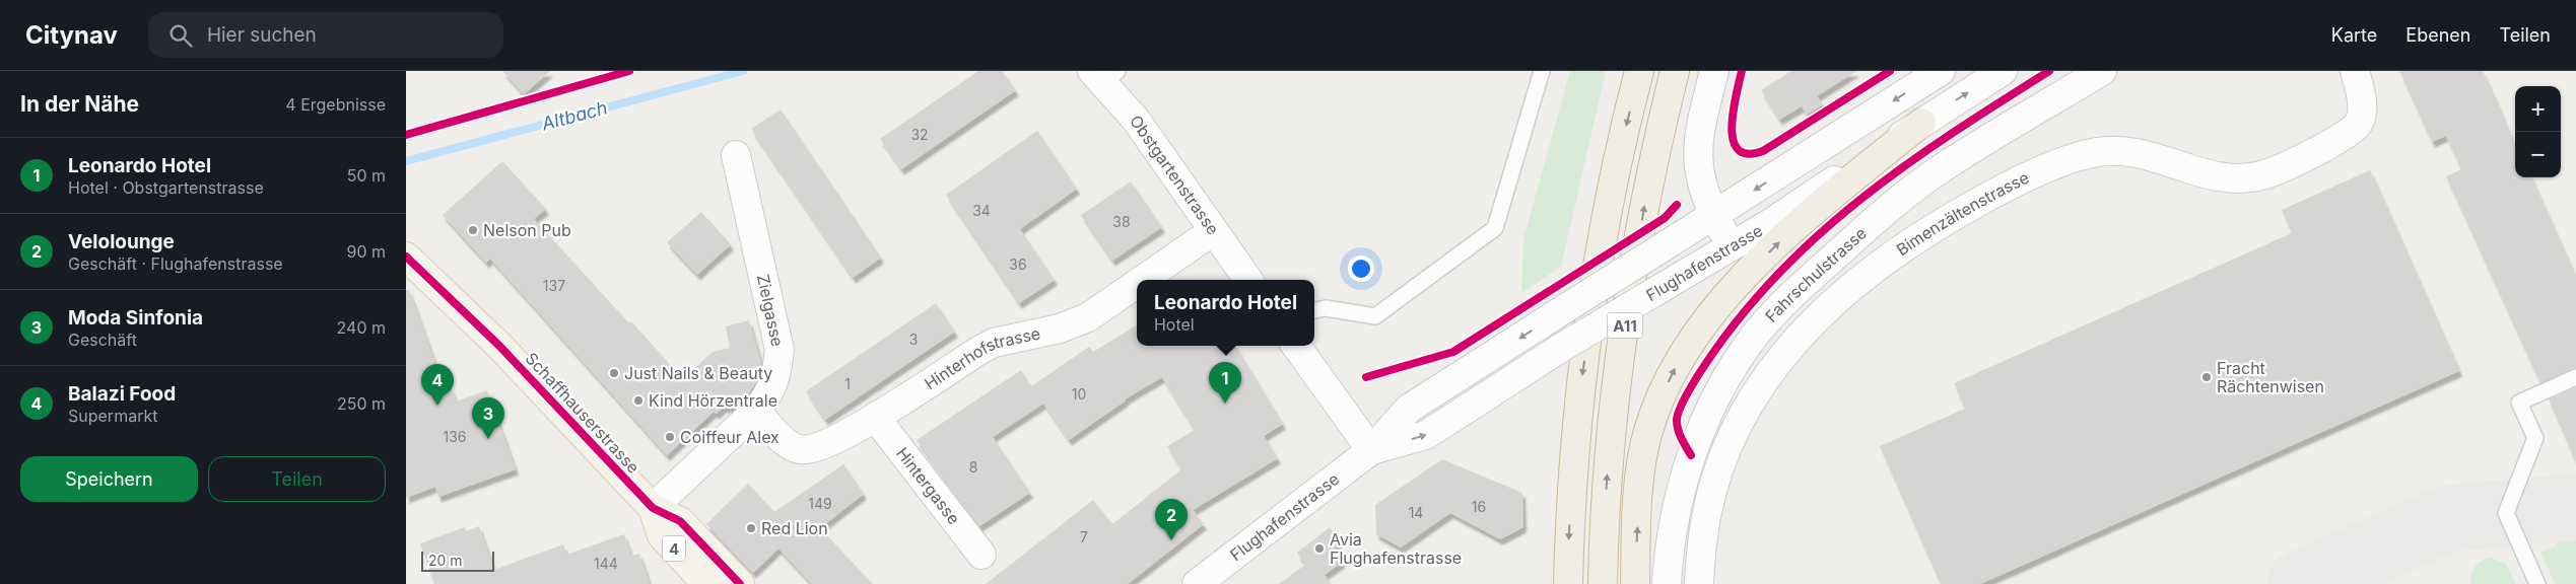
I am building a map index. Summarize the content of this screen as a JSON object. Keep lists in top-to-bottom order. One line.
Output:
{"streets":{"highway":["A11"],"main road":["Schaffhauserstrasse","4"],"street":["Obstgartenstrasse","Bimenzältenstrasse","Flughafenstrasse","Fahrschulstrasse","Zielgasse","Hinterhofstrasse","Hintergasse"]},"crossings":[["Obstgartenstrasse","Hinterhofstrasse"],["Zielgasse","Hinterhofstrasse"],["Zielgasse","Schaffhauserstrasse"],["Hinterhofstrasse","Hintergasse"]],"water":["Altbach"],"places":["Nelson Pub","Just Nails & Beauty","Fracht Rächtenwisen","Kind Hörzentrale","Coiffeur Alex","Red Lion","Avia Flughafenstrasse"],"house_numbers":["32","34","38","36","137","3","1","10","136","8","149","16","14","7","144"],"scale_bar":"20 m","page":{"header":"Citynav","search":"Hier suchen","nav":["Karte","Ebenen","Teilen"],"heading":["In der Nähe","4 Ergebnisse"],"map_buttons":["+","−"],"list":[{"mark":"1","name":"Leonardo Hotel","note":"Hotel · Obstgartenstrasse","value":"50 m"},{"mark":"2","name":"Velolounge","note":"Geschäft · Flughafenstrasse","value":"90 m"},{"mark":"3","name":"Moda Sinfonia","note":"Geschäft","value":"240 m"},{"mark":"4","name":"Balazi Food","note":"Supermarkt","value":"250 m"}],"popup":["Leonardo Hotel","Hotel"],"pins":["1","4","3","2"],"buttons":["Speichern","Teilen"],"scale":"20 m"}}
